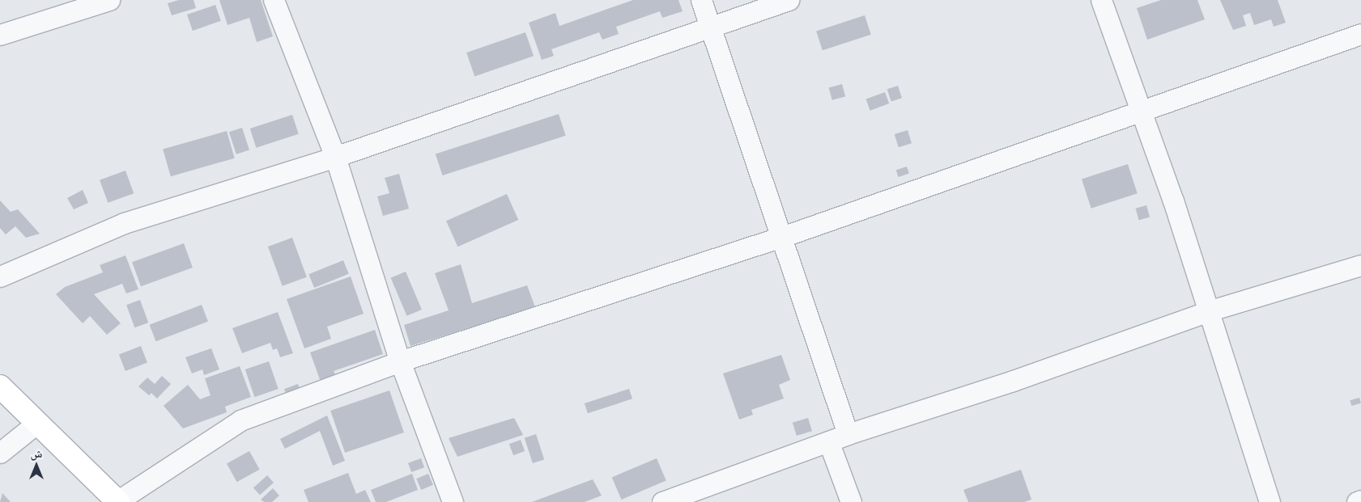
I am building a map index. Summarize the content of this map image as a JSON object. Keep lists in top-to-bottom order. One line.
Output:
{"north":"top"}
